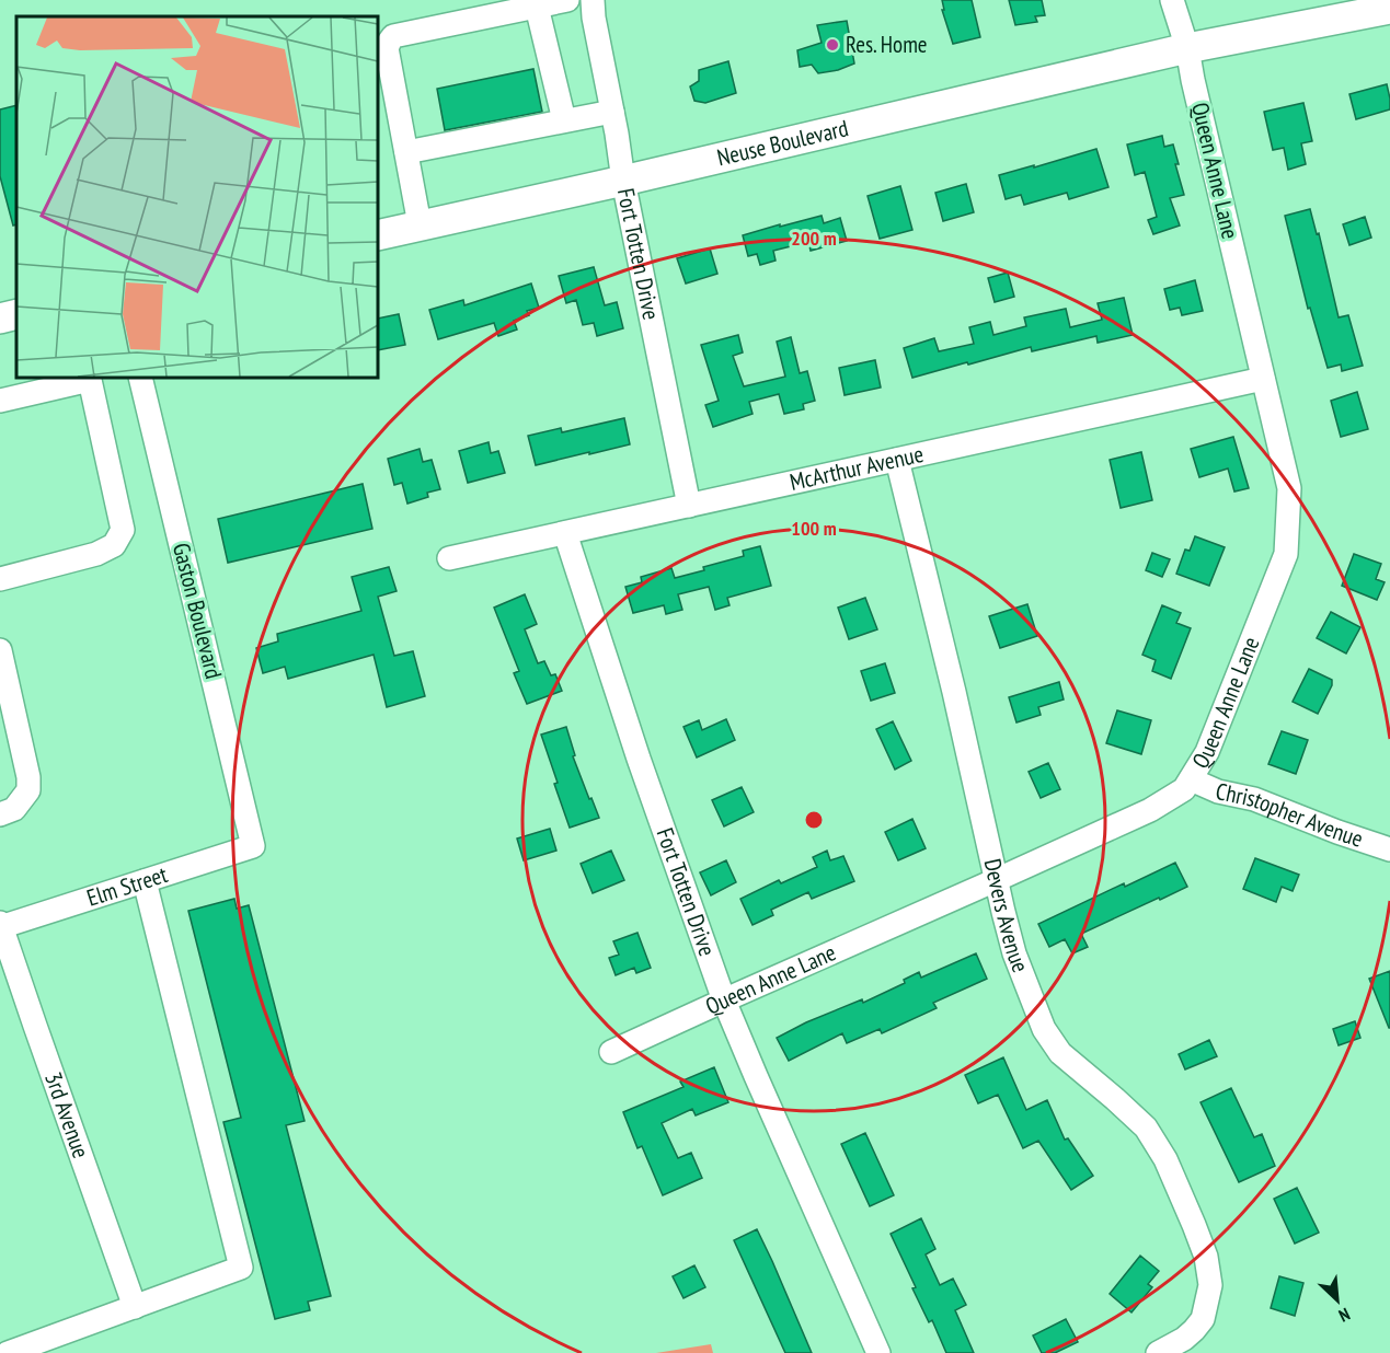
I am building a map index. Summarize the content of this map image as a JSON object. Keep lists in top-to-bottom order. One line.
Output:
{"streets":{"main road":["Neuse Boulevard"],"street":["Queen Anne Lane","Fort Totten Drive","McArthur Avenue","Gaston Boulevard","Christopher Avenue","Elm Street","Devers Avenue","3rd Avenue"]},"crossings":[["Neuse Boulevard","Queen Anne Lane"],["Neuse Boulevard","Fort Totten Drive"],["Queen Anne Lane","Fort Totten Drive"],["Queen Anne Lane","McArthur Avenue"],["Queen Anne Lane","Christopher Avenue"],["Queen Anne Lane","Devers Avenue"],["Fort Totten Drive","McArthur Avenue"],["McArthur Avenue","Devers Avenue"],["Gaston Boulevard","Elm Street"],["Elm Street","3rd Avenue"]],"places":["Res. Home"],"north":"bottom right","rings":["200 m","100 m"]}
